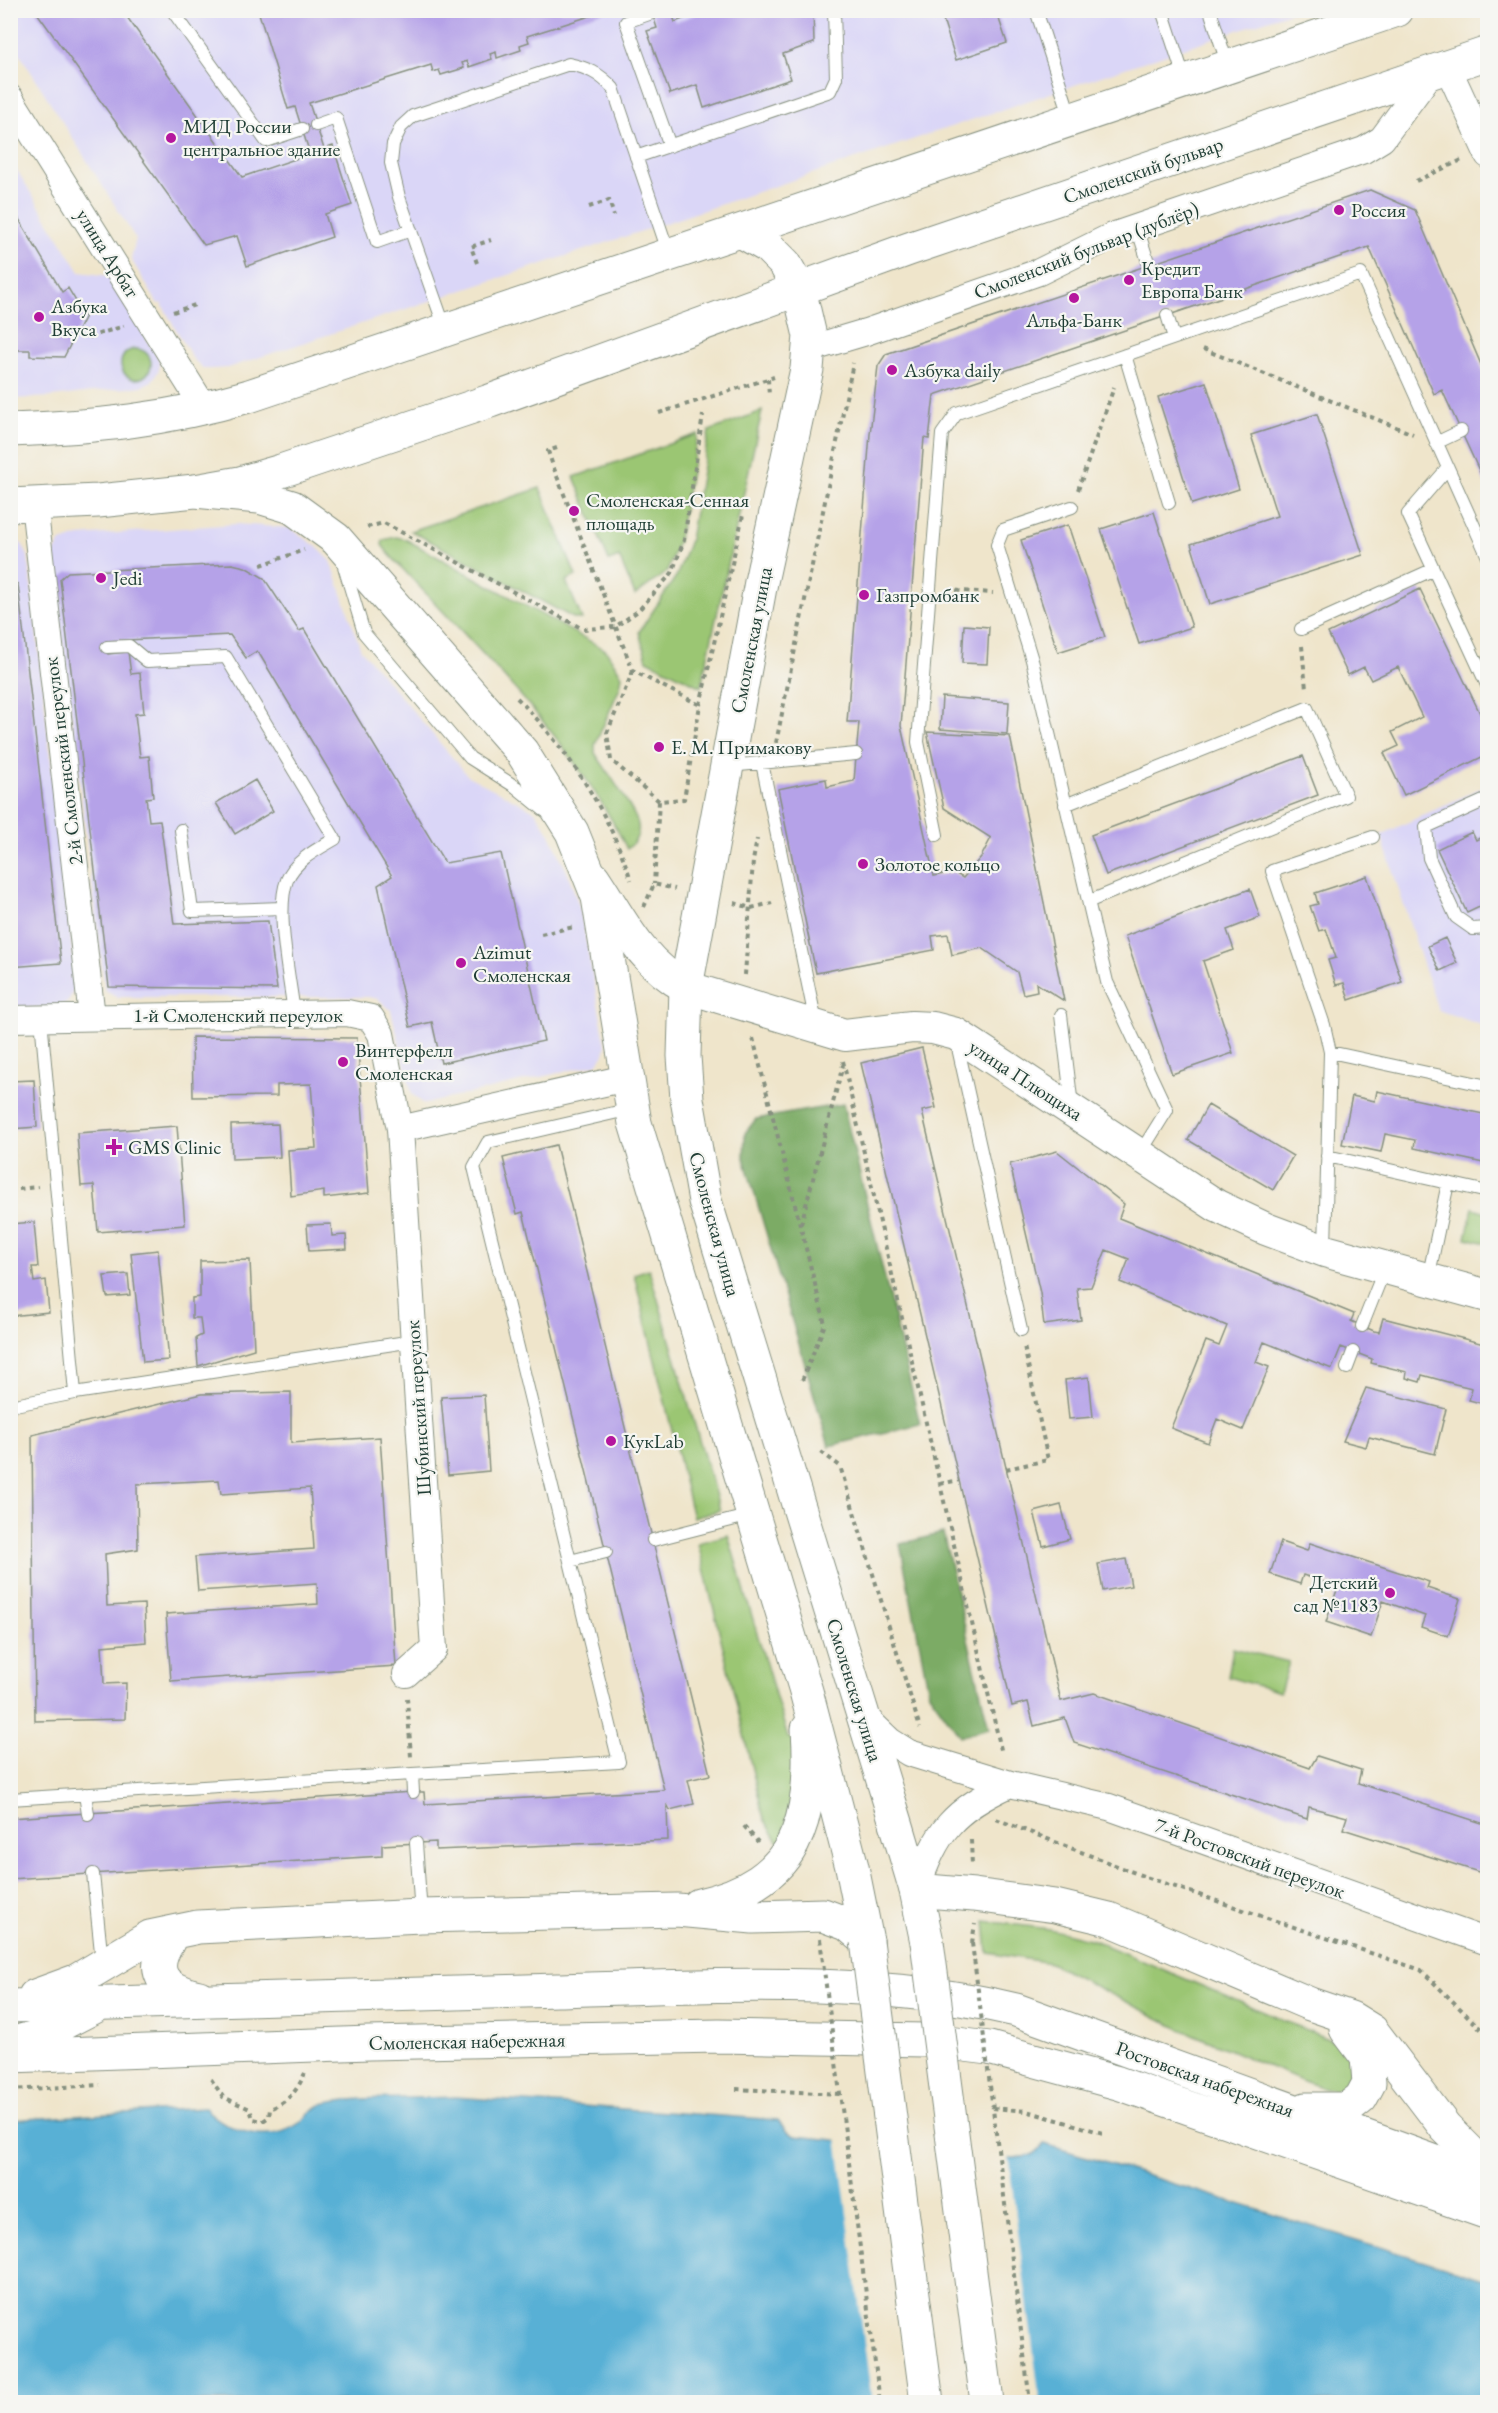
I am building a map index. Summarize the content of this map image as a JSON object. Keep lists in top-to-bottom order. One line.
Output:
{"streets":{"main road":["Смоленский бульвар","Смоленская улица","Смоленская набережная","Ростовская набережная"],"street":["Смоленский бульвар (дублёр)","улица Арбат","2-й Смоленский переулок","1-й Смоленский переулок","улица Плющиха","Шубинский переулок","7-й Ростовский переулок"]},"crossings":[["Смоленский бульвар","Смоленский бульвар (дублёр)"],["Смоленский бульвар","Смоленская улица"],["Смоленский бульвар (дублёр)","Смоленская улица"],["Смоленская улица","улица Плющиха"],["Смоленская улица","7-й Ростовский переулок"],["2-й Смоленский переулок","1-й Смоленский переулок"],["1-й Смоленский переулок","Шубинский переулок"],["Смоленская набережная","Ростовская набережная"]],"places":{"other":["МИД России центральное здание","Россия","Кредит Европа Банк","Альфа-Банк","Азбука Вкуса","Азбука daily","Смоленская-Сенная площадь","Jedi","Газпромбанк","Е. М. Примакову","Золотое кольцо","Azimut Смоленская","Винтерфелл Смоленская","КукLab","Детский сад №1183"],"health":["GMS Clinic"]}}
